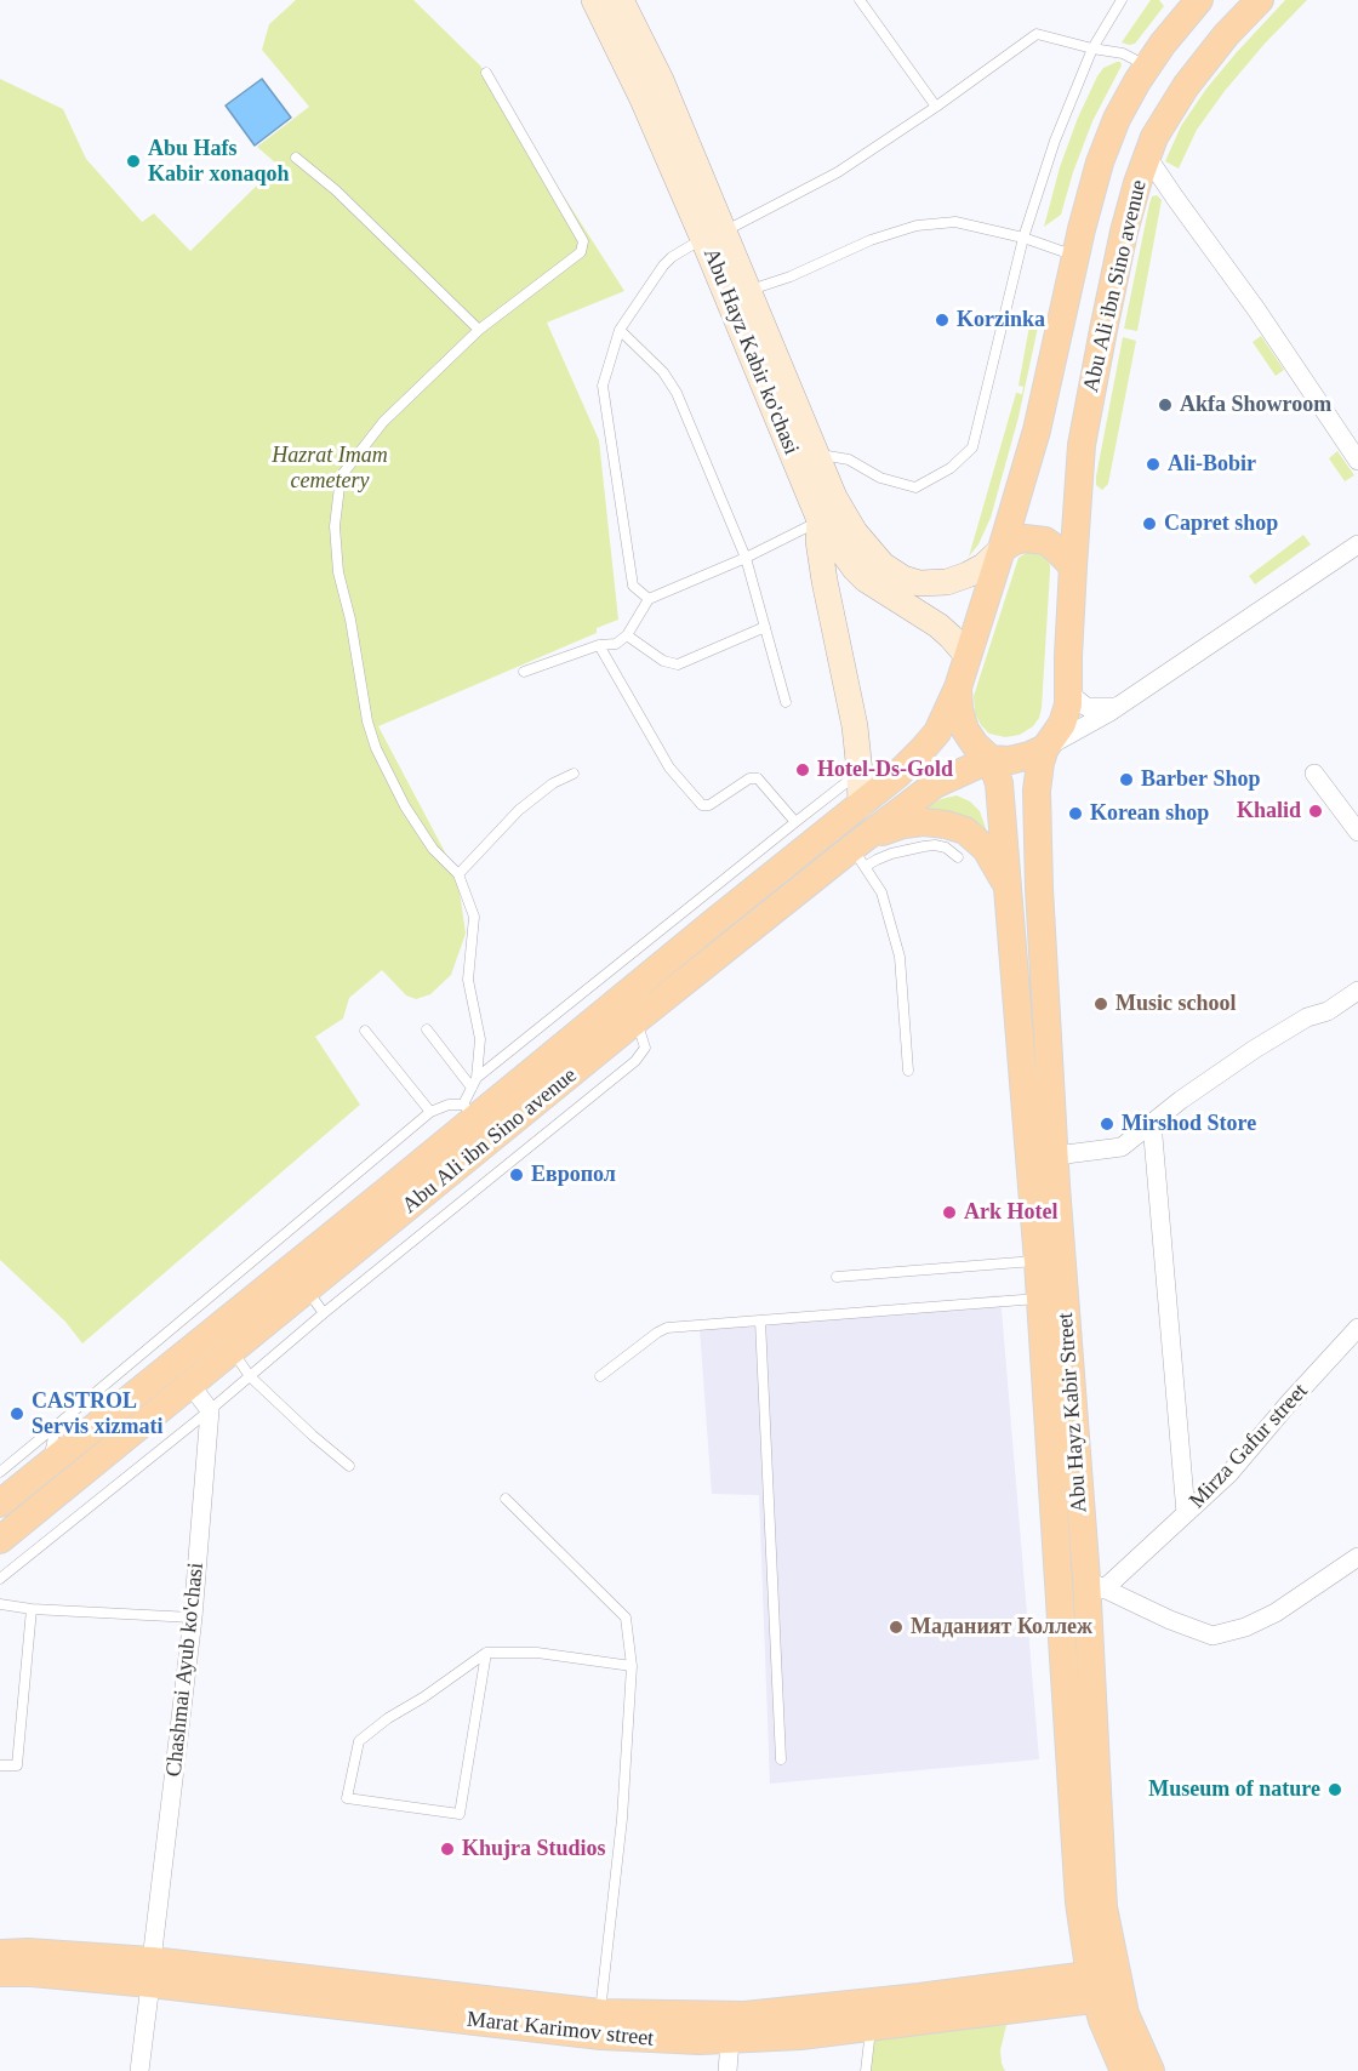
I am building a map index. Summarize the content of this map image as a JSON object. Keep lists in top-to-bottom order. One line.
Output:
{"streets":{"main road":["Abu Ali ibn Sino avenue","Abu Hayz Kabir ko'chasi","Abu Hayz Kabir Street","Marat Karimov street"],"street":["Mirza Gafur street","Chashmai Ayub ko'chasi"]},"crossings":[["Abu Ali ibn Sino avenue","Abu Hayz Kabir ko'chasi"],["Abu Ali ibn Sino avenue","Abu Hayz Kabir Street"],["Abu Hayz Kabir Street","Mirza Gafur street"],["Abu Hayz Kabir Street","Marat Karimov street"],["Chashmai Ayub ko'chasi","Marat Karimov street"]],"parks":["Hazrat Imam cemetery"],"places":["Abu Hafs Kabir xonaqoh","Korzinka","Akfa Showroom","Ali-Bobir","Capret shop","Hotel-Ds-Gold","Barber Shop","Khalid","Korean shop","Music school","Mirshod Store","Европол","Ark Hotel","CASTROL Servis xizmati","Маданият Коллеж","Museum of nature","Khujra Studios"]}
